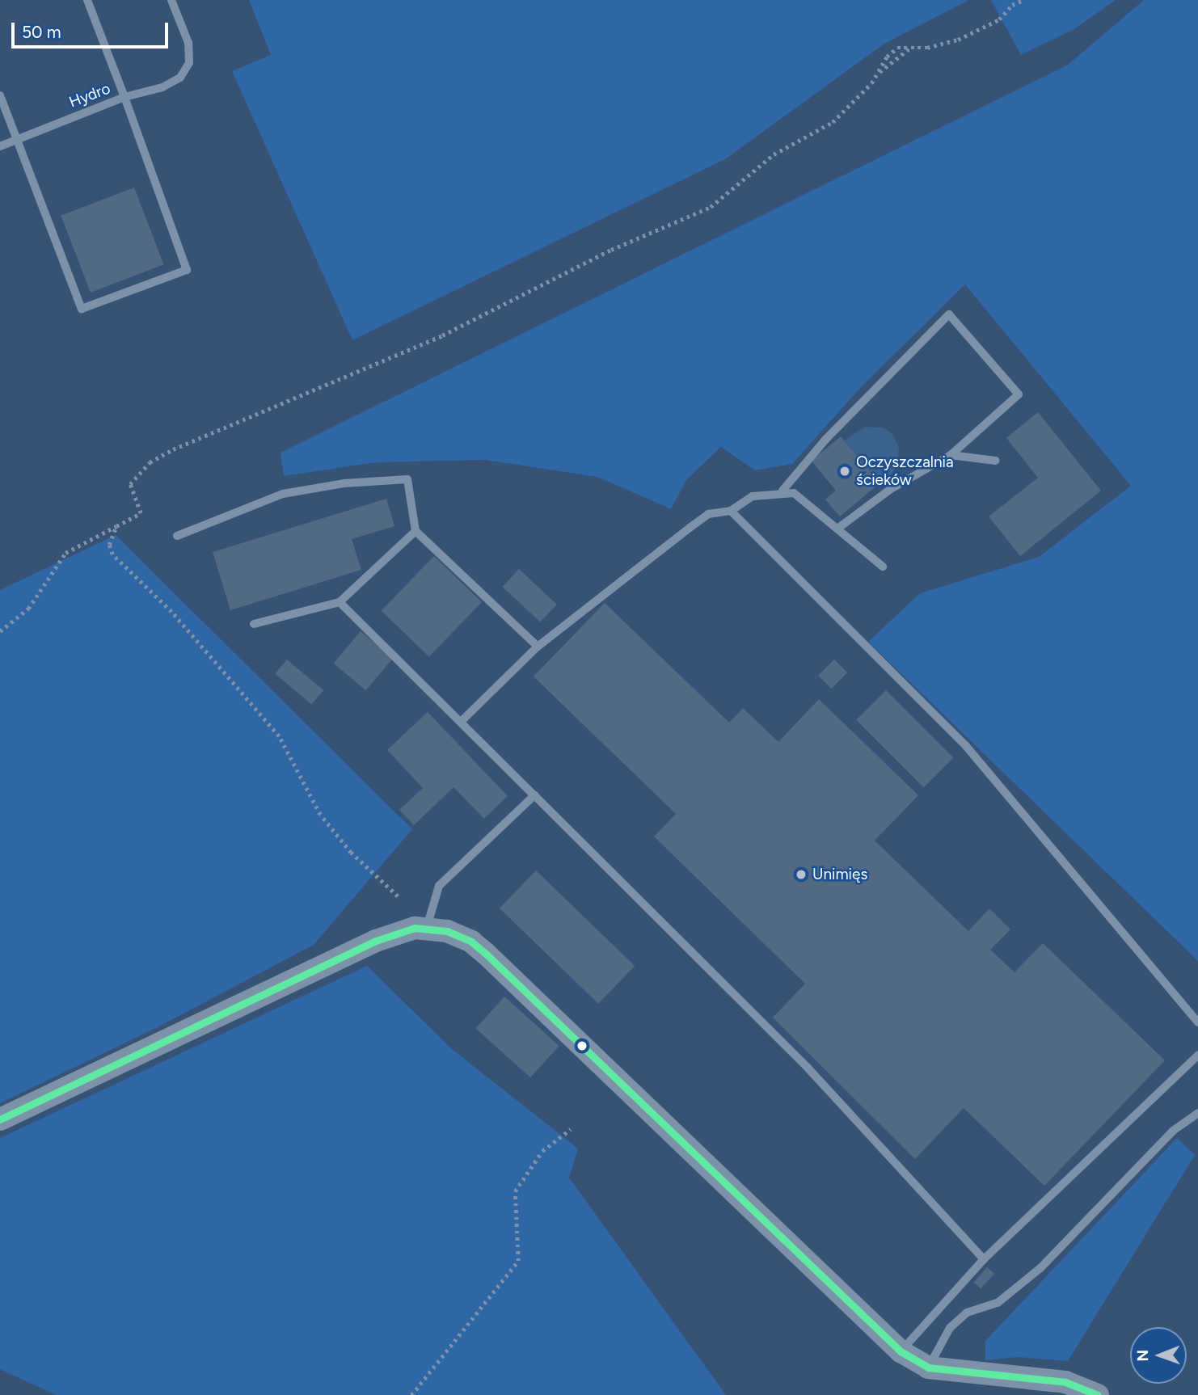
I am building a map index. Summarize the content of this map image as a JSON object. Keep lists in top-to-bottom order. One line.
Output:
{"streets":{"lane":["Hydro"]},"places":["Oczyszczalnia ścieków","Unimięs"],"scale_bar":"50 m","north":"left"}
